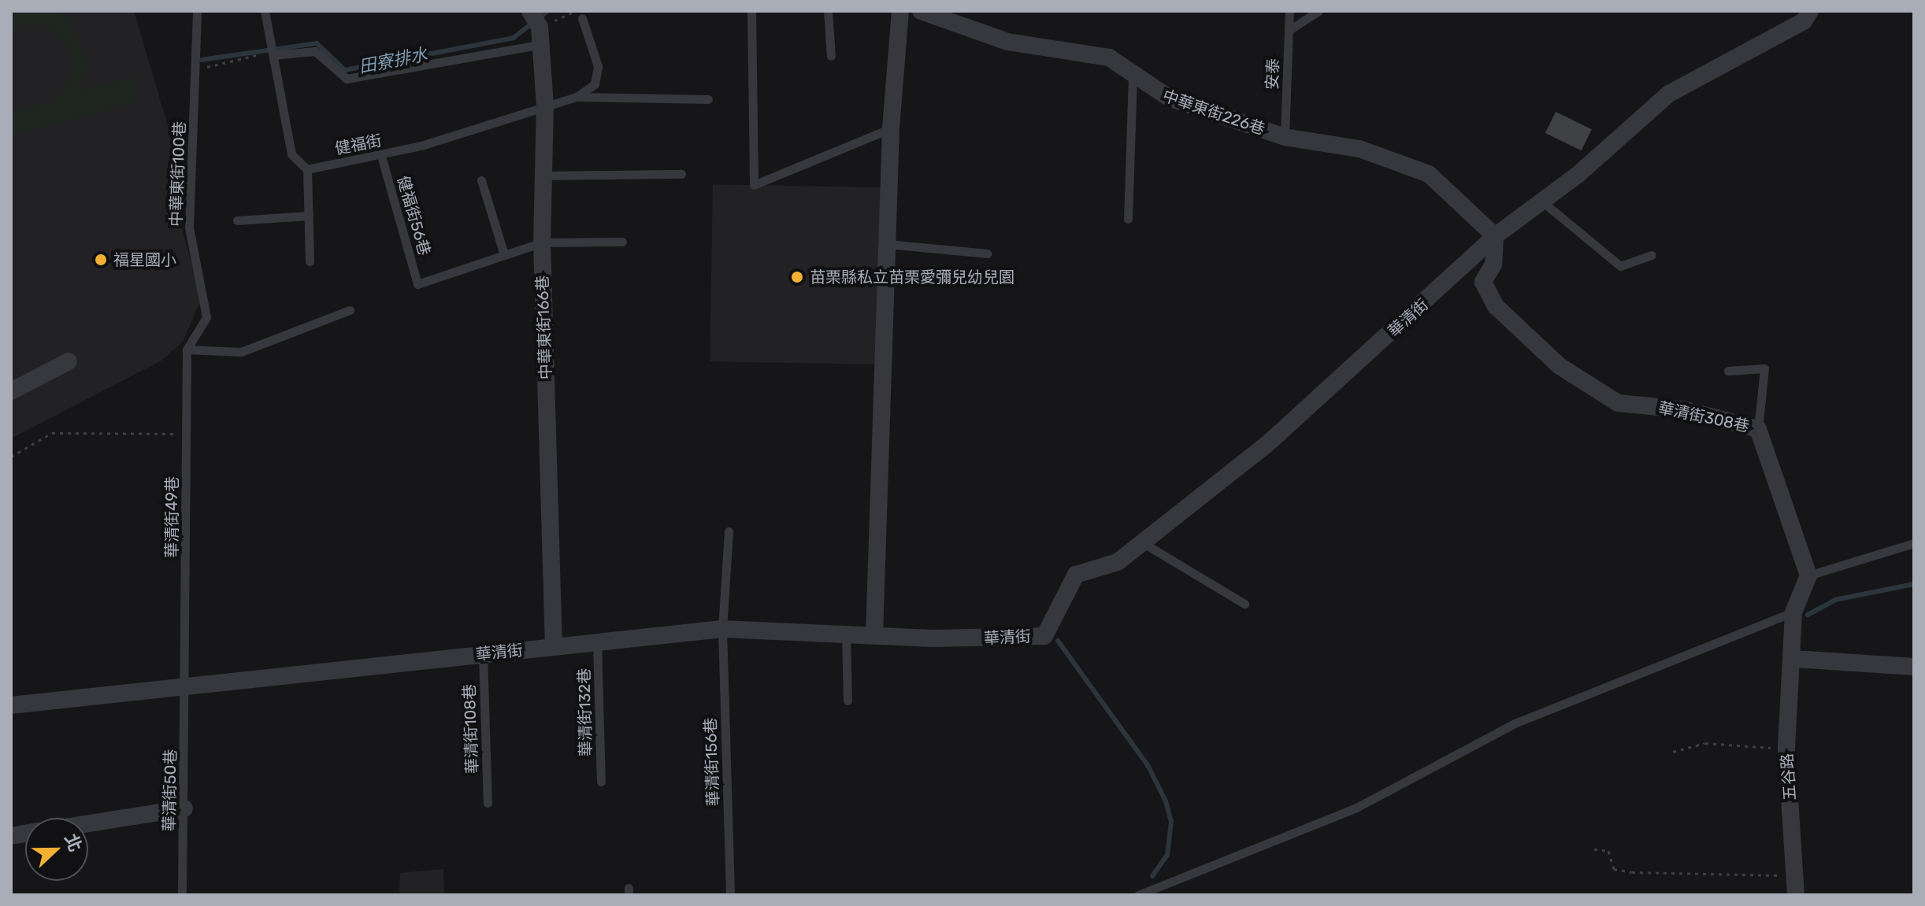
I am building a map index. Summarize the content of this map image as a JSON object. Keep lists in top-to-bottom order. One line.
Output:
{"streets":{"street":["中華東街226巷","華清街","中華東街166巷","華清街308巷","五谷路"],"lane":["安泰","健福街","中華東街100巷","健福街56巷","華清街49巷","華清街132巷","華清街108巷","華清街156巷","華清街50巷"]},"crossings":[["安泰","中華東街226巷"],["中華東街226巷","華清街"],["中華東街226巷","華清街308巷"],["健福街","健福街56巷"],["健福街","中華東街166巷"],["中華東街100巷","華清街49巷"],["華清街","中華東街166巷"],["華清街","華清街308巷"],["華清街","華清街49巷"],["華清街","華清街132巷"],["華清街","華清街108巷"],["華清街","華清街156巷"],["華清街","華清街50巷"],["華清街49巷","華清街50巷"]],"water":["田寮排水"],"places":["福星國小","苗栗縣私立苗栗愛彌兒幼兒園"],"north":"right"}
